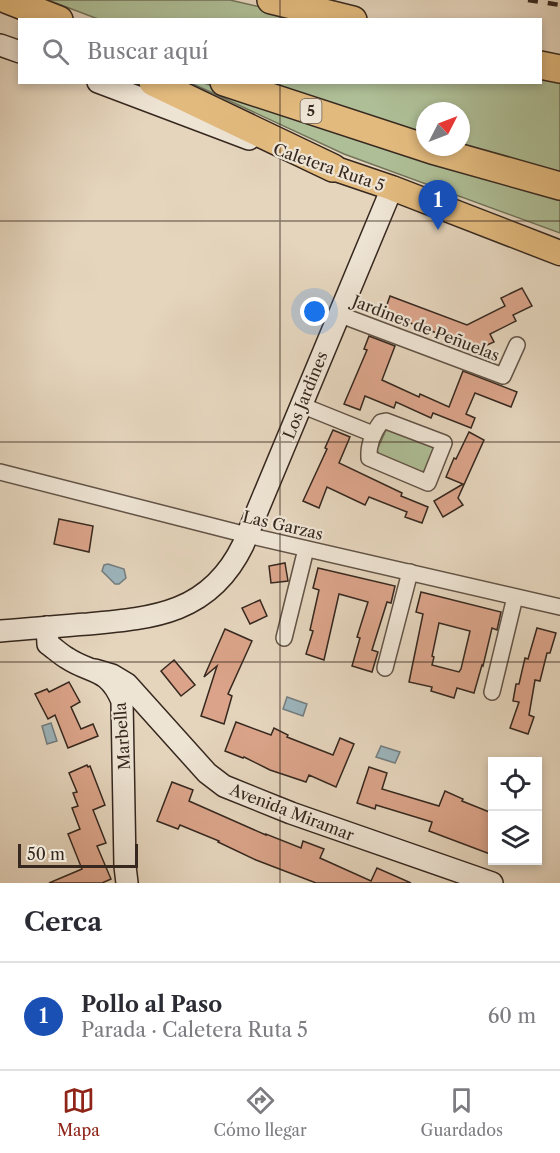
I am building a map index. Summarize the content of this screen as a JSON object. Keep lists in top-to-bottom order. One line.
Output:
{"streets":{"highway":["5"],"main road":["Caletera Ruta 5"],"street":["Jardines de Peñuelas","Los Jardines","Las Garzas","Marbella","Avenida Miramar"]},"crossings":[["Caletera Ruta 5","Los Jardines"],["Jardines de Peñuelas","Los Jardines"],["Los Jardines","Las Garzas"],["Los Jardines","Marbella"],["Marbella","Avenida Miramar"]],"scale_bar":"50 m","north":"top right","page":{"search":"Buscar aquí","pins":"1","scale":"50 m","heading":"Cerca","list":[{"mark":"1","name":"Pollo al Paso","note":"Parada · Caletera Ruta 5","value":"60 m"}],"nav":["Mapa","Cómo llegar","Guardados"]}}
